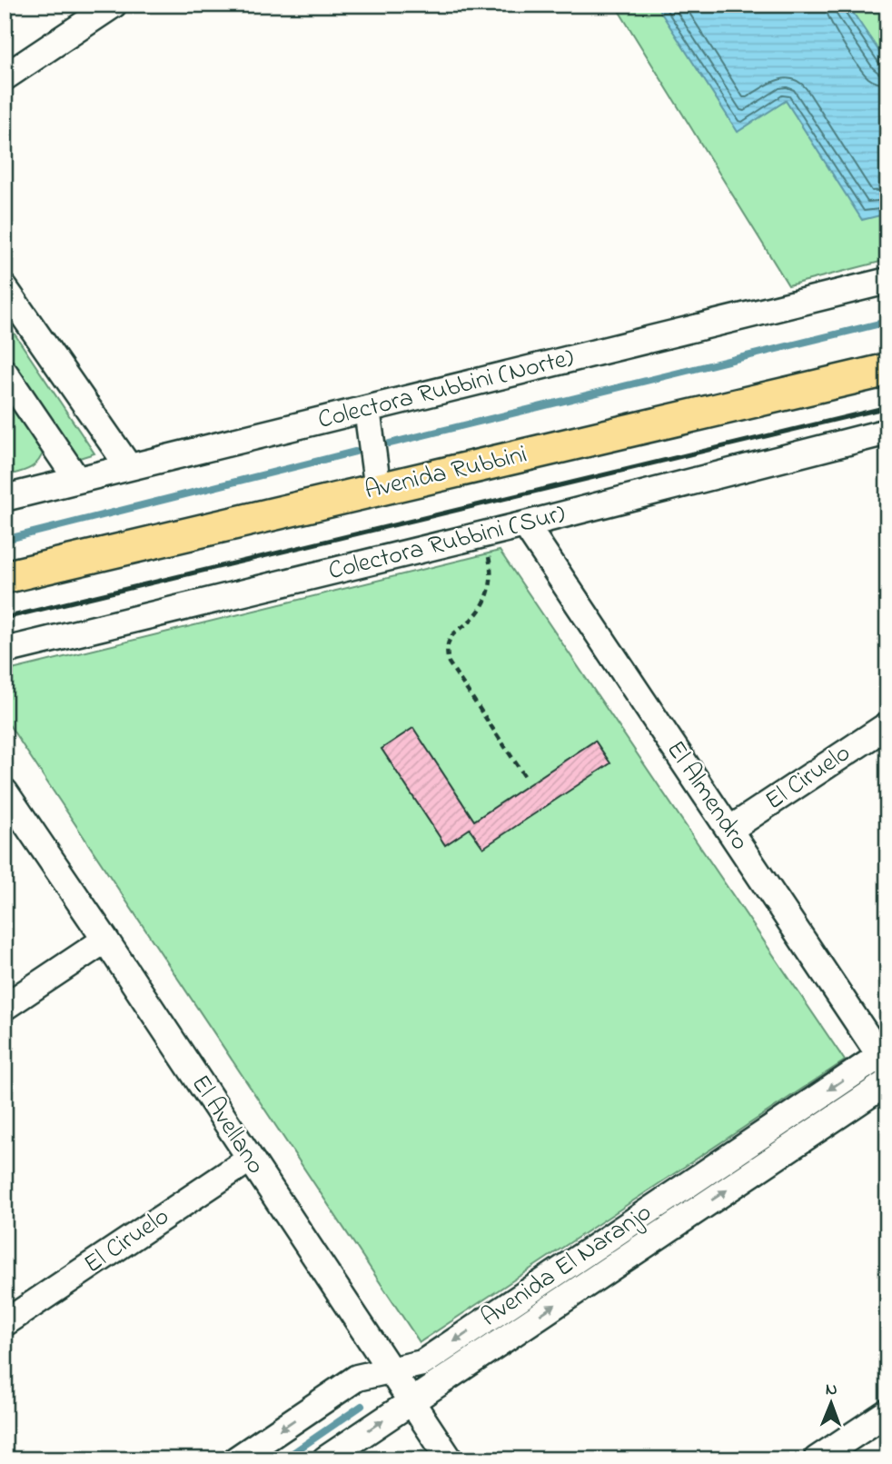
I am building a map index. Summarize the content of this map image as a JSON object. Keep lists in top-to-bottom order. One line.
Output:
{"streets":{"main road":["Avenida Rubbini"],"street":["Colectora Rubbini (Norte)","Colectora Rubbini (Sur)","El Ciruelo","El Almendro","El Avellano","Avenida El Naranjo"]},"crossings":[["Colectora Rubbini (Sur)","El Almendro"],["El Ciruelo","El Almendro"],["El Ciruelo","El Avellano"],["El Almendro","Avenida El Naranjo"],["El Avellano","Avenida El Naranjo"]],"north":"top"}
